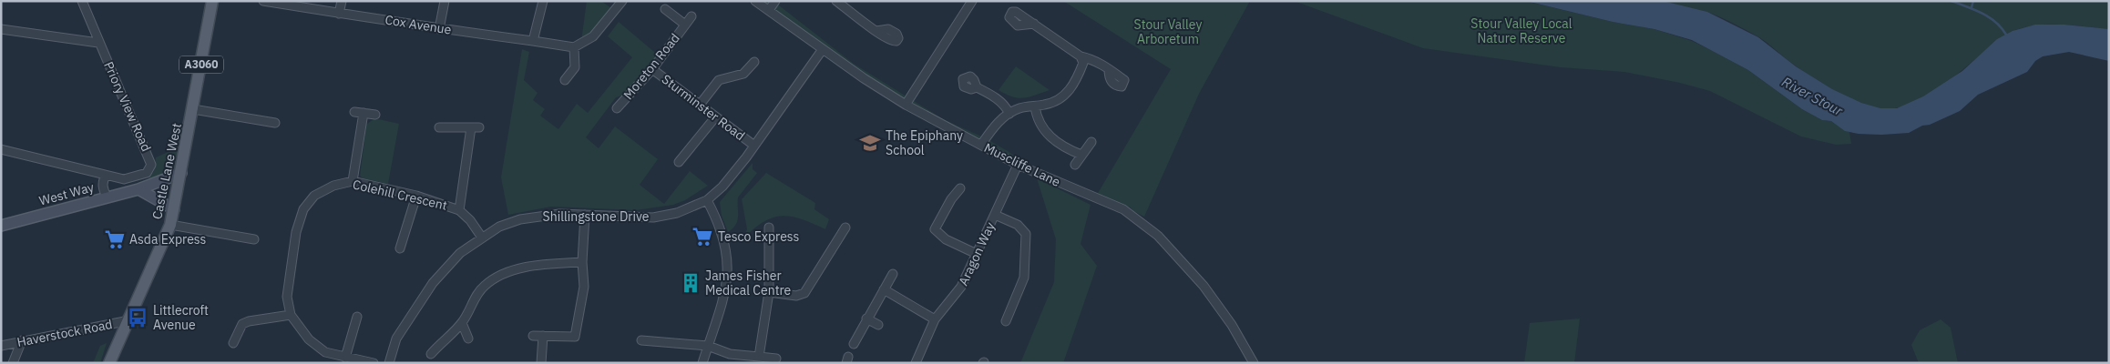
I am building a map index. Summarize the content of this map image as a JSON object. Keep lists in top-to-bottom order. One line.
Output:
{"streets":{"main road":["A3060","Castle Lane West"],"street":["Cox Avenue","Moreton Road","Priory View Road","Sturminster Road","Muscliffe Lane","West Way","Colehill Crescent","Shillingstone Drive","Aragon Way","Haverstock Road"]},"crossings":[["Moreton Road","Sturminster Road"],["Sturminster Road","Shillingstone Drive"],["Muscliffe Lane","Shillingstone Drive"],["Muscliffe Lane","Aragon Way"],["Castle Lane West","West Way"],["Castle Lane West","Haverstock Road"],["Colehill Crescent","Shillingstone Drive"]],"water":["River Stour"],"parks":["Stour Valley Local Nature Reserve","Stour Valley Arboretum"],"places":{"school or university":["The Epiphany School"],"supermarket":["Tesco Express","Asda Express"],"building":["James Fisher Medical Centre"],"bus stop":["Littlecroft Avenue"]}}
